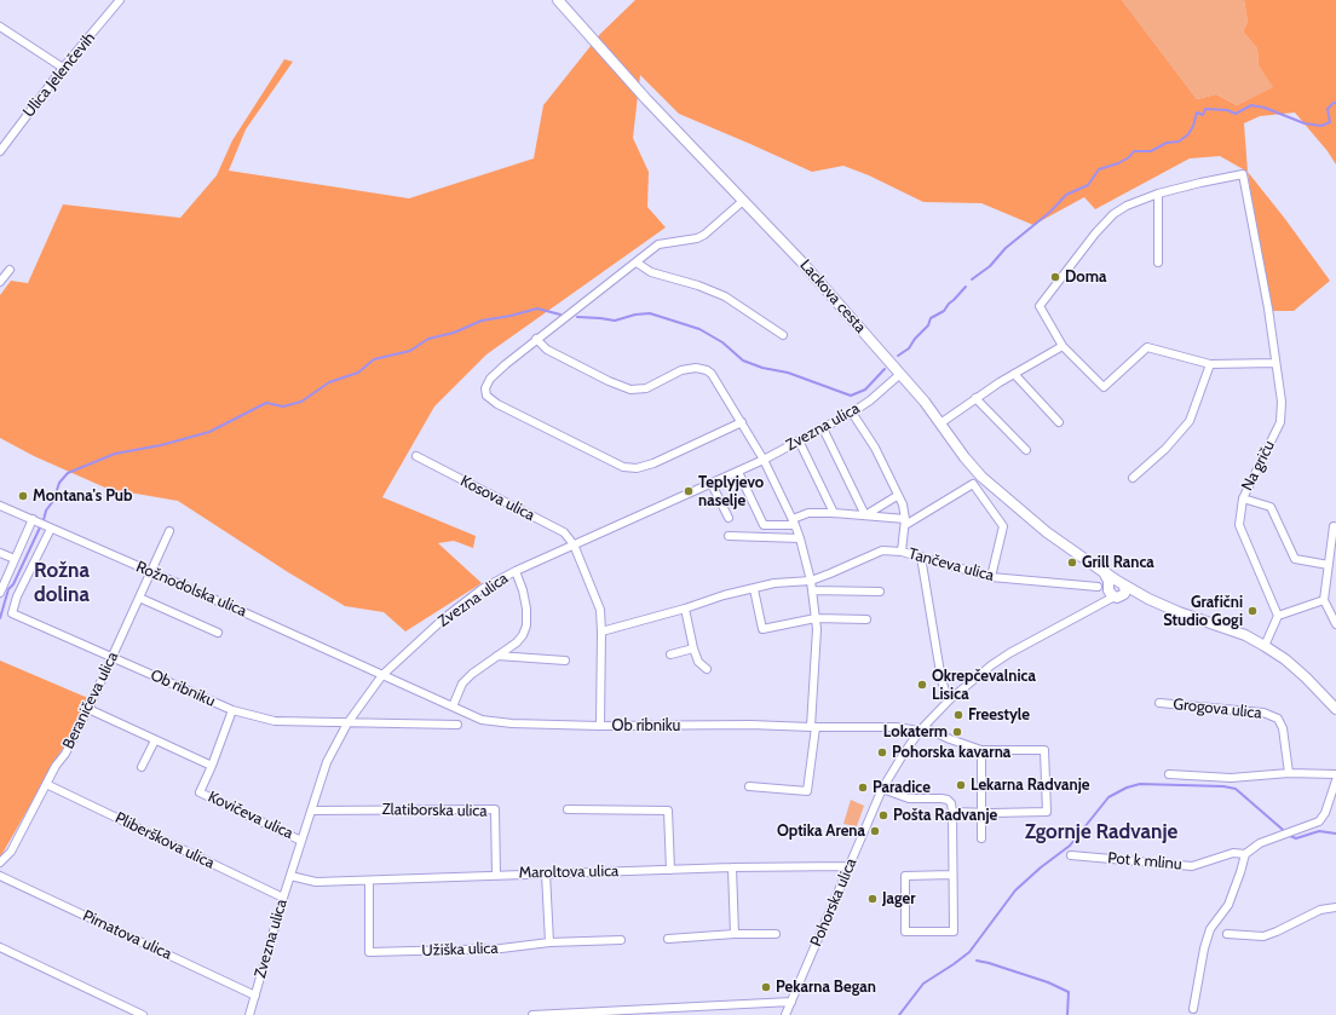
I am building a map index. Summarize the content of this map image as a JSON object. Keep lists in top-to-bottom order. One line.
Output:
{"streets":{"street":["Ulica Jelenčevih","Lackova cesta","Zvezna ulica","Na griču","Kosova ulica","Tančeva ulica","Rožnodolska ulica","Ob ribniku","Beraničeva ulica","Grogova ulica","Zlatiborska ulica","Kovičeva ulica","Pliberškova ulica","Pot k mlinu","Maroltova ulica","Pohorska ulica","Pirnatova ulica","Užiška ulica"]},"crossings":[["Lackova cesta","Zvezna ulica"],["Lackova cesta","Pohorska ulica"],["Zvezna ulica","Kosova ulica"],["Zvezna ulica","Rožnodolska ulica"],["Zvezna ulica","Ob ribniku"],["Zvezna ulica","Zlatiborska ulica"],["Zvezna ulica","Kovičeva ulica"],["Zvezna ulica","Pliberškova ulica"],["Zvezna ulica","Maroltova ulica"],["Zvezna ulica","Pirnatova ulica"],["Rožnodolska ulica","Ob ribniku"],["Rožnodolska ulica","Beraničeva ulica"],["Ob ribniku","Beraničeva ulica"],["Ob ribniku","Kovičeva ulica"],["Ob ribniku","Pohorska ulica"],["Beraničeva ulica","Pliberškova ulica"],["Zlatiborska ulica","Maroltova ulica"],["Maroltova ulica","Pohorska ulica"],["Maroltova ulica","Užiška ulica"]],"districts":["Rožna dolina","Zgornje Radvanje"],"places":["Doma","Teplyjevo naselje","Montana's Pub","Grill Ranca","Grafični Studio Gogi","Okrepčevalnica Lisica","Freestyle","Lokaterm","Pohorska kavarna","Lekarna Radvanje","Paradice","Pošta Radvanje","Optika Arena","Jager","Pekarna Began"]}
